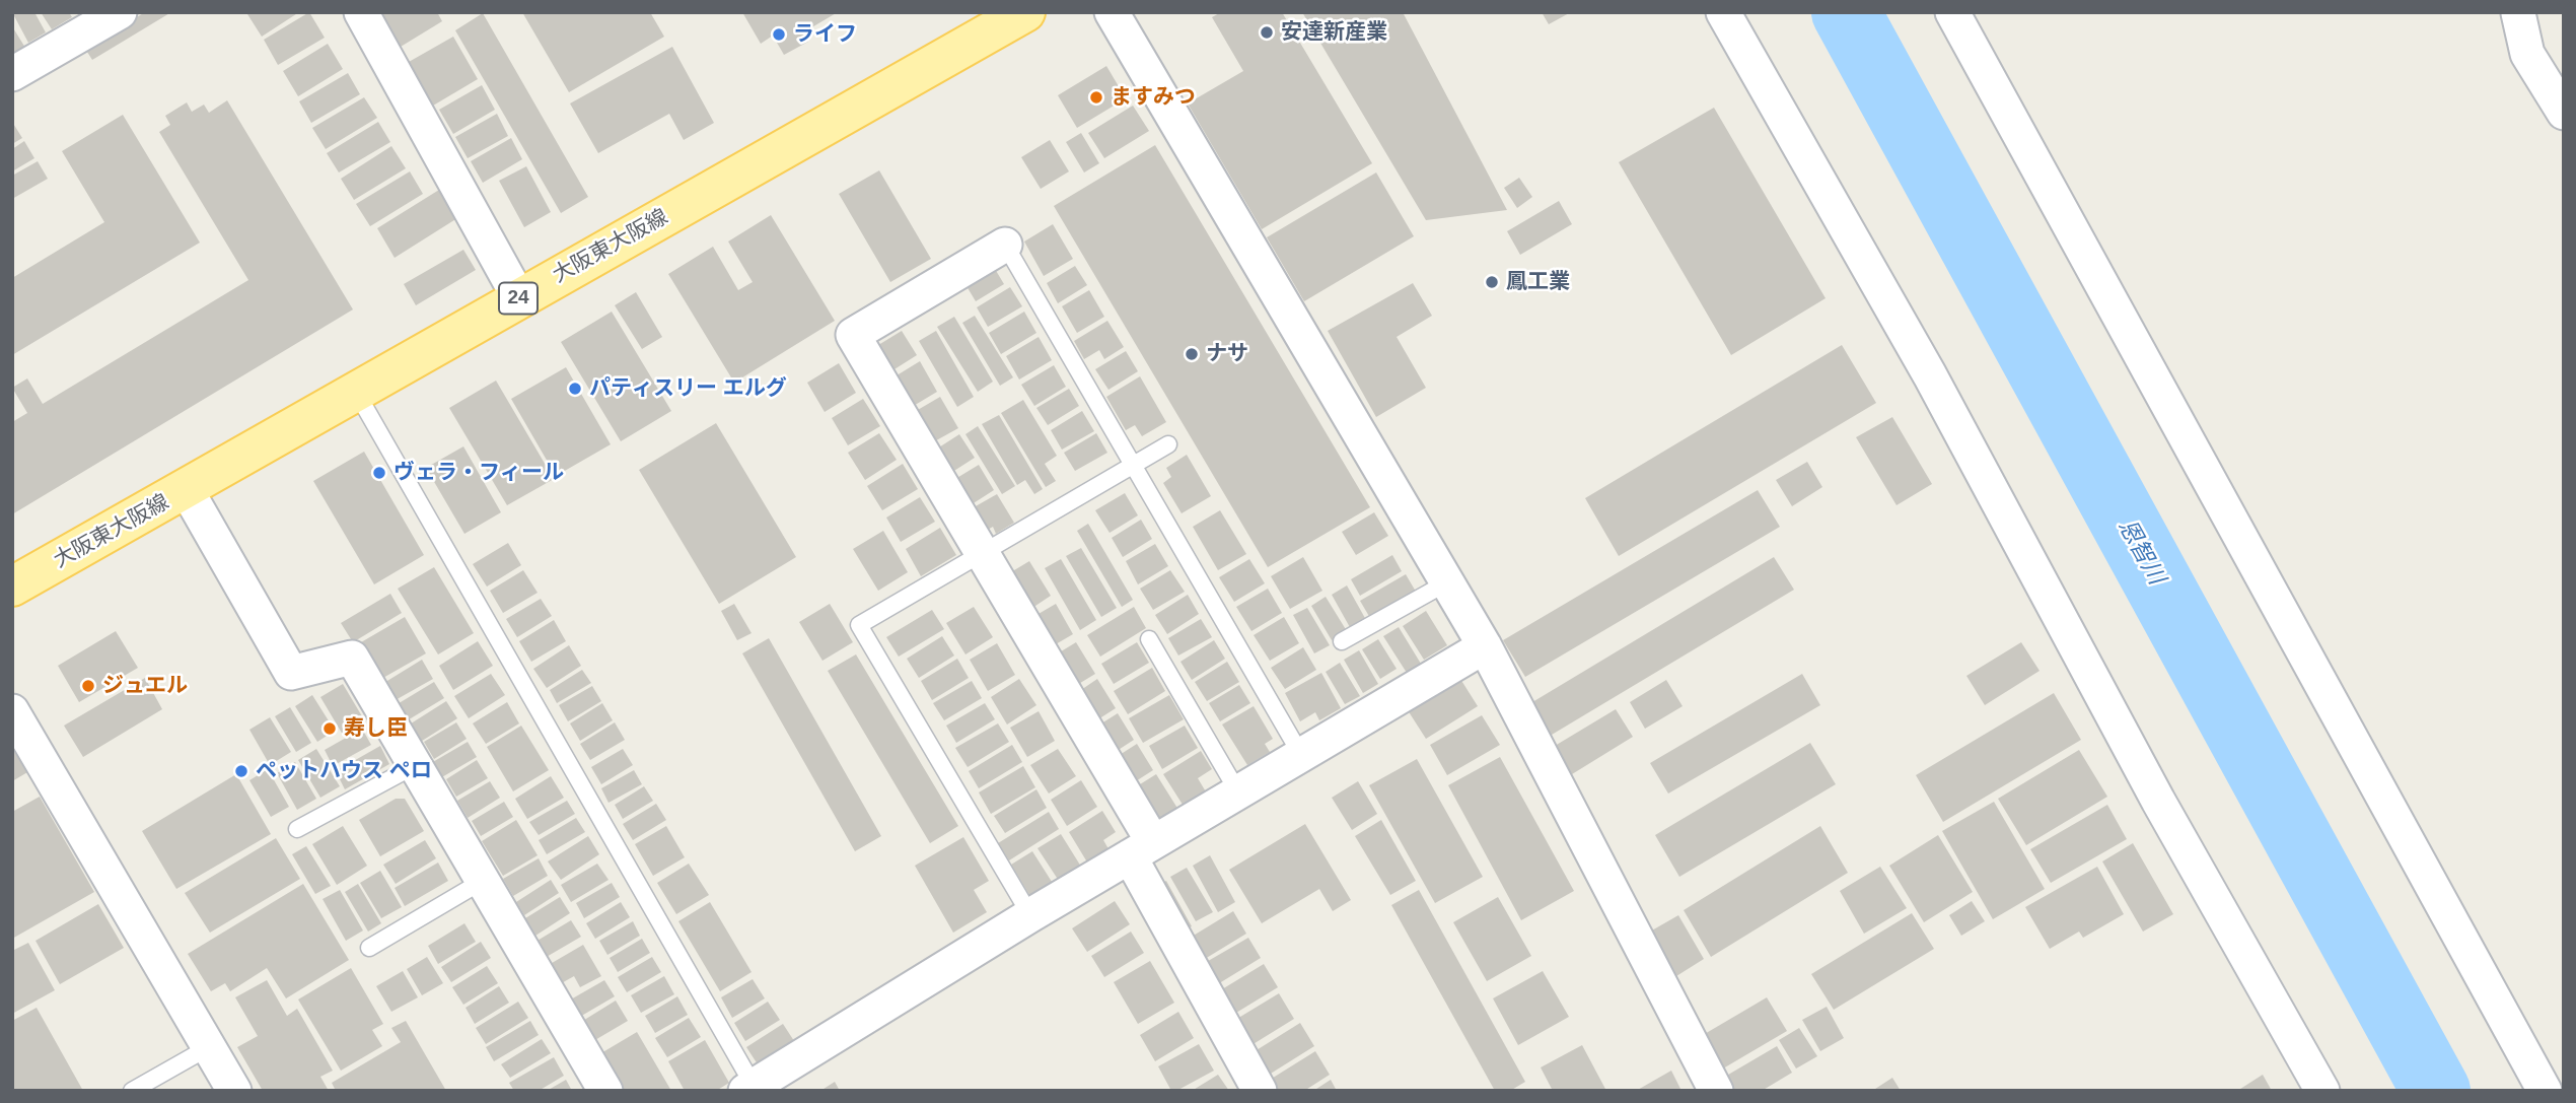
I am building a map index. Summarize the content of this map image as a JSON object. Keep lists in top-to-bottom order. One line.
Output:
{"streets":{"main road":["大阪東大阪線","24"]},"water":["恩智川"],"places":["安達新産業","ライフ","ますみつ","鳳工業","ナサ","パティスリー エルグ","ヴェラ・フィール","ジュエル","寿し臣","ペットハウス ペロ"]}
